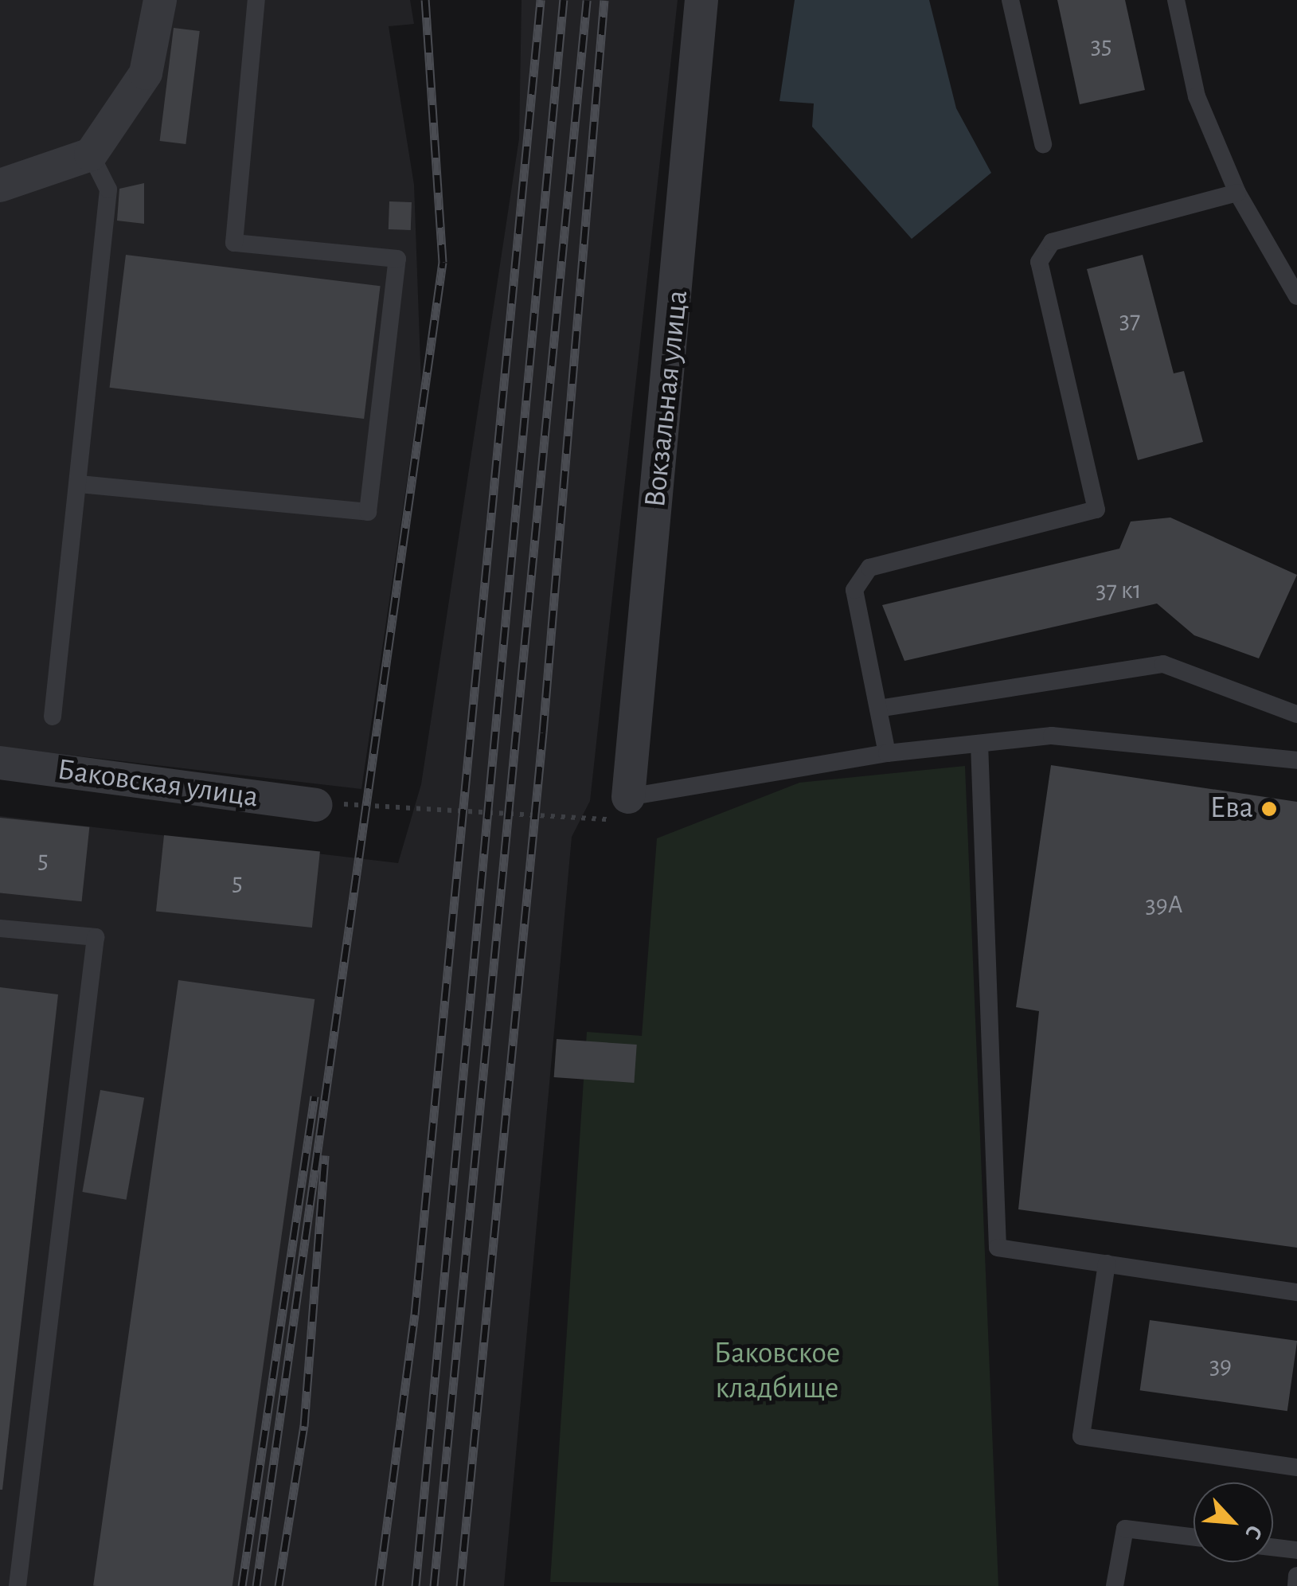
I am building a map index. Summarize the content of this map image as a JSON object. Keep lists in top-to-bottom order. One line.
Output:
{"streets":{"street":["Вокзальная улица","Баковская улица"]},"parks":["Баковское кладбище"],"places":["Ева"],"house_numbers":["35","37","37 к1","5","5","39А","39"],"north":"bottom right"}
